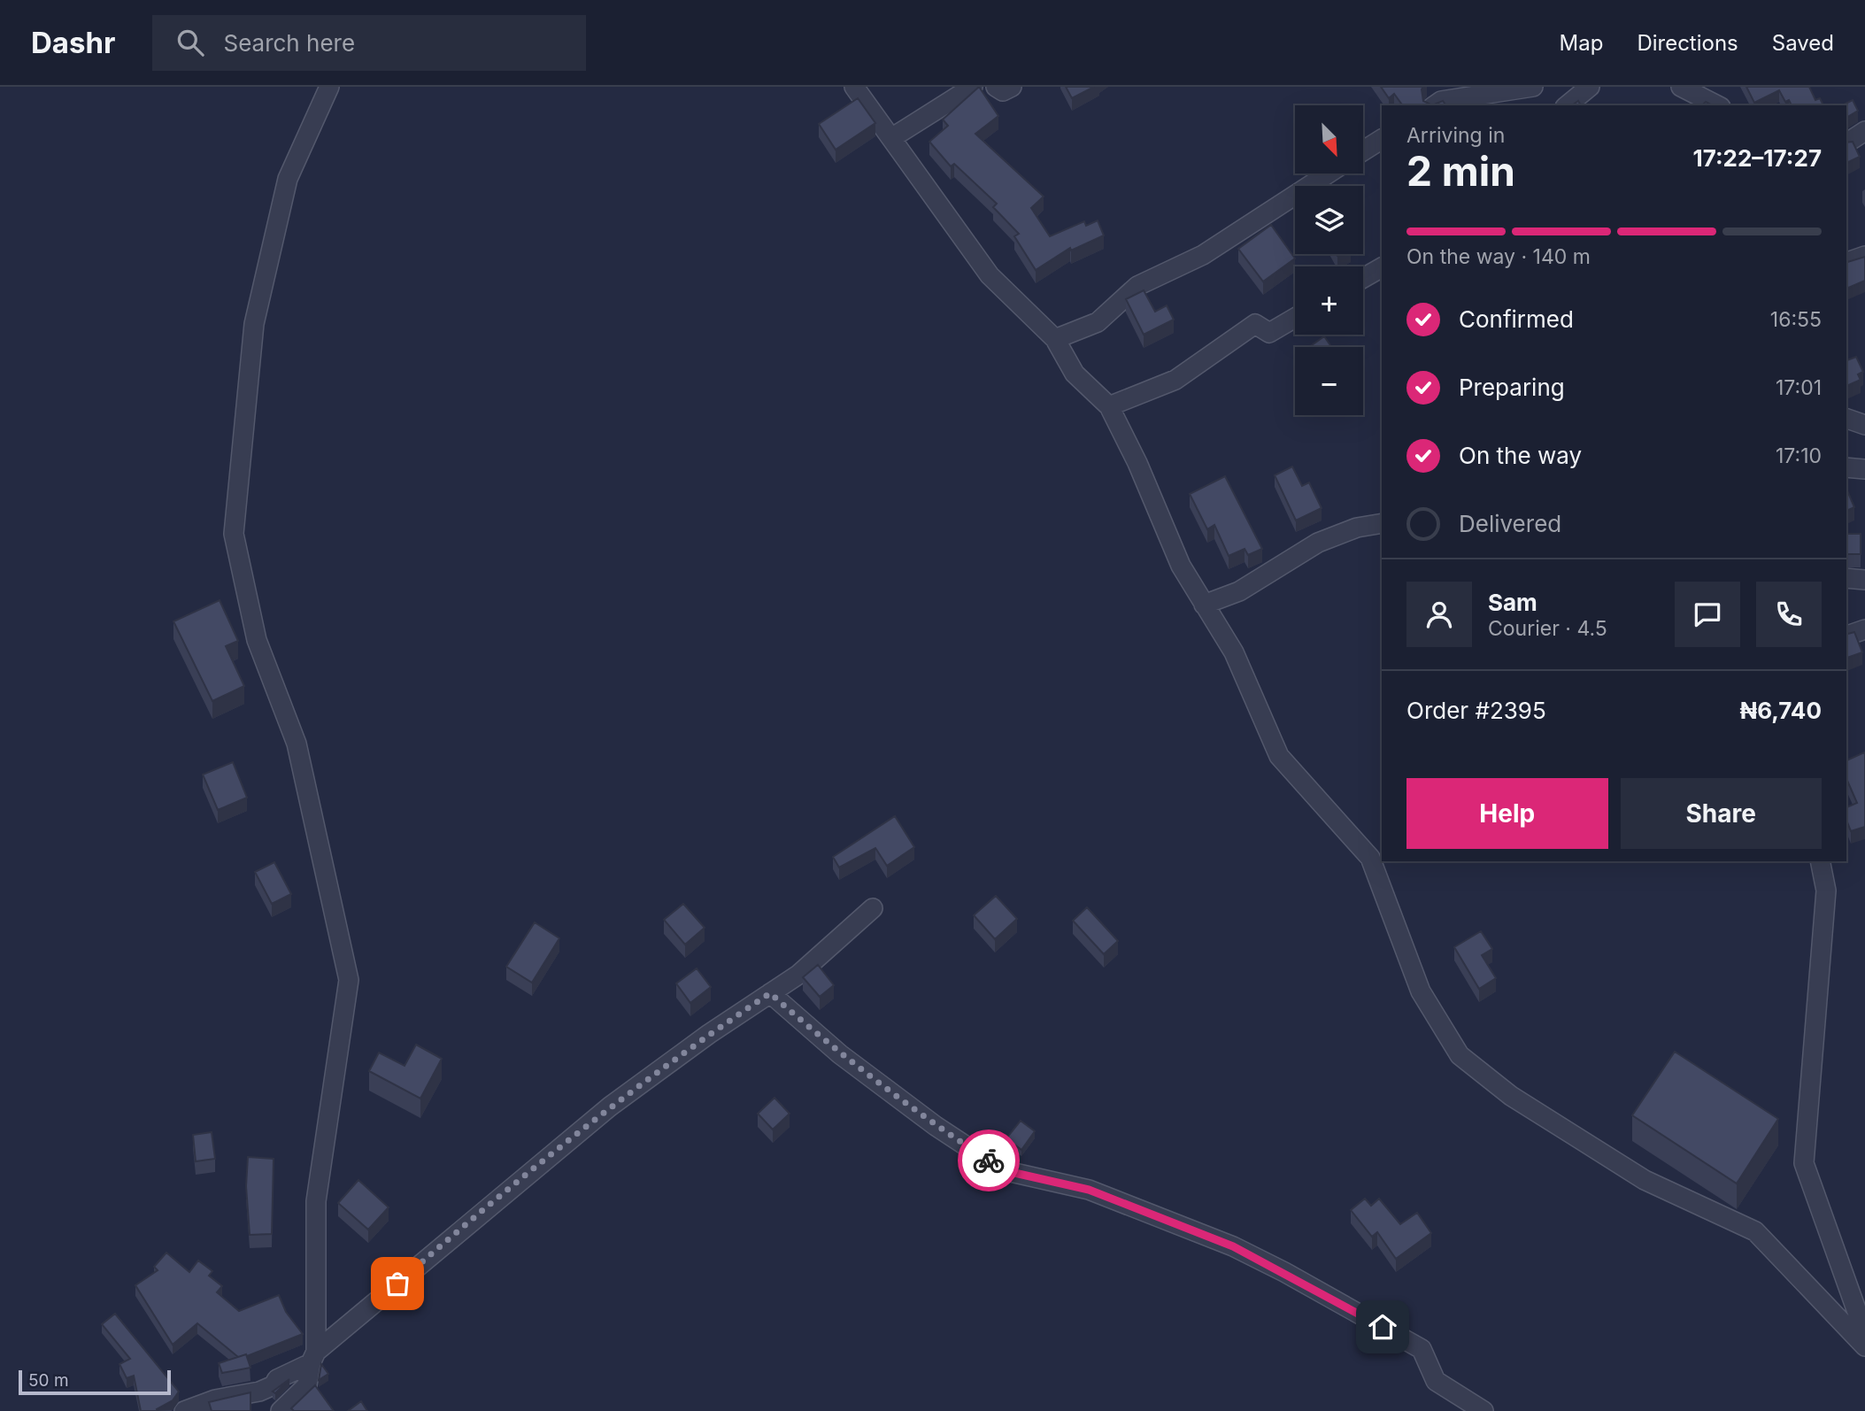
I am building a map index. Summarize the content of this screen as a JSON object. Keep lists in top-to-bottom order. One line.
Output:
{"scale_bar":"50 m","north":"bottom right","page":{"header":"Dashr","search":"Search here","nav":["Map","Directions","Saved"],"map_buttons":["+","−"],"heading":["2 min","Arriving in","17:22–17:27"],"panel":["Sam","Courier · 4.5","Order #2395","₦6,740"],"bar":"On the way · 140 m","list":[["Confirmed","16:55"],["Preparing","17:01"],["On the way","17:10"],"Delivered"],"buttons":["Help","Share"],"scale":"50 m"}}
